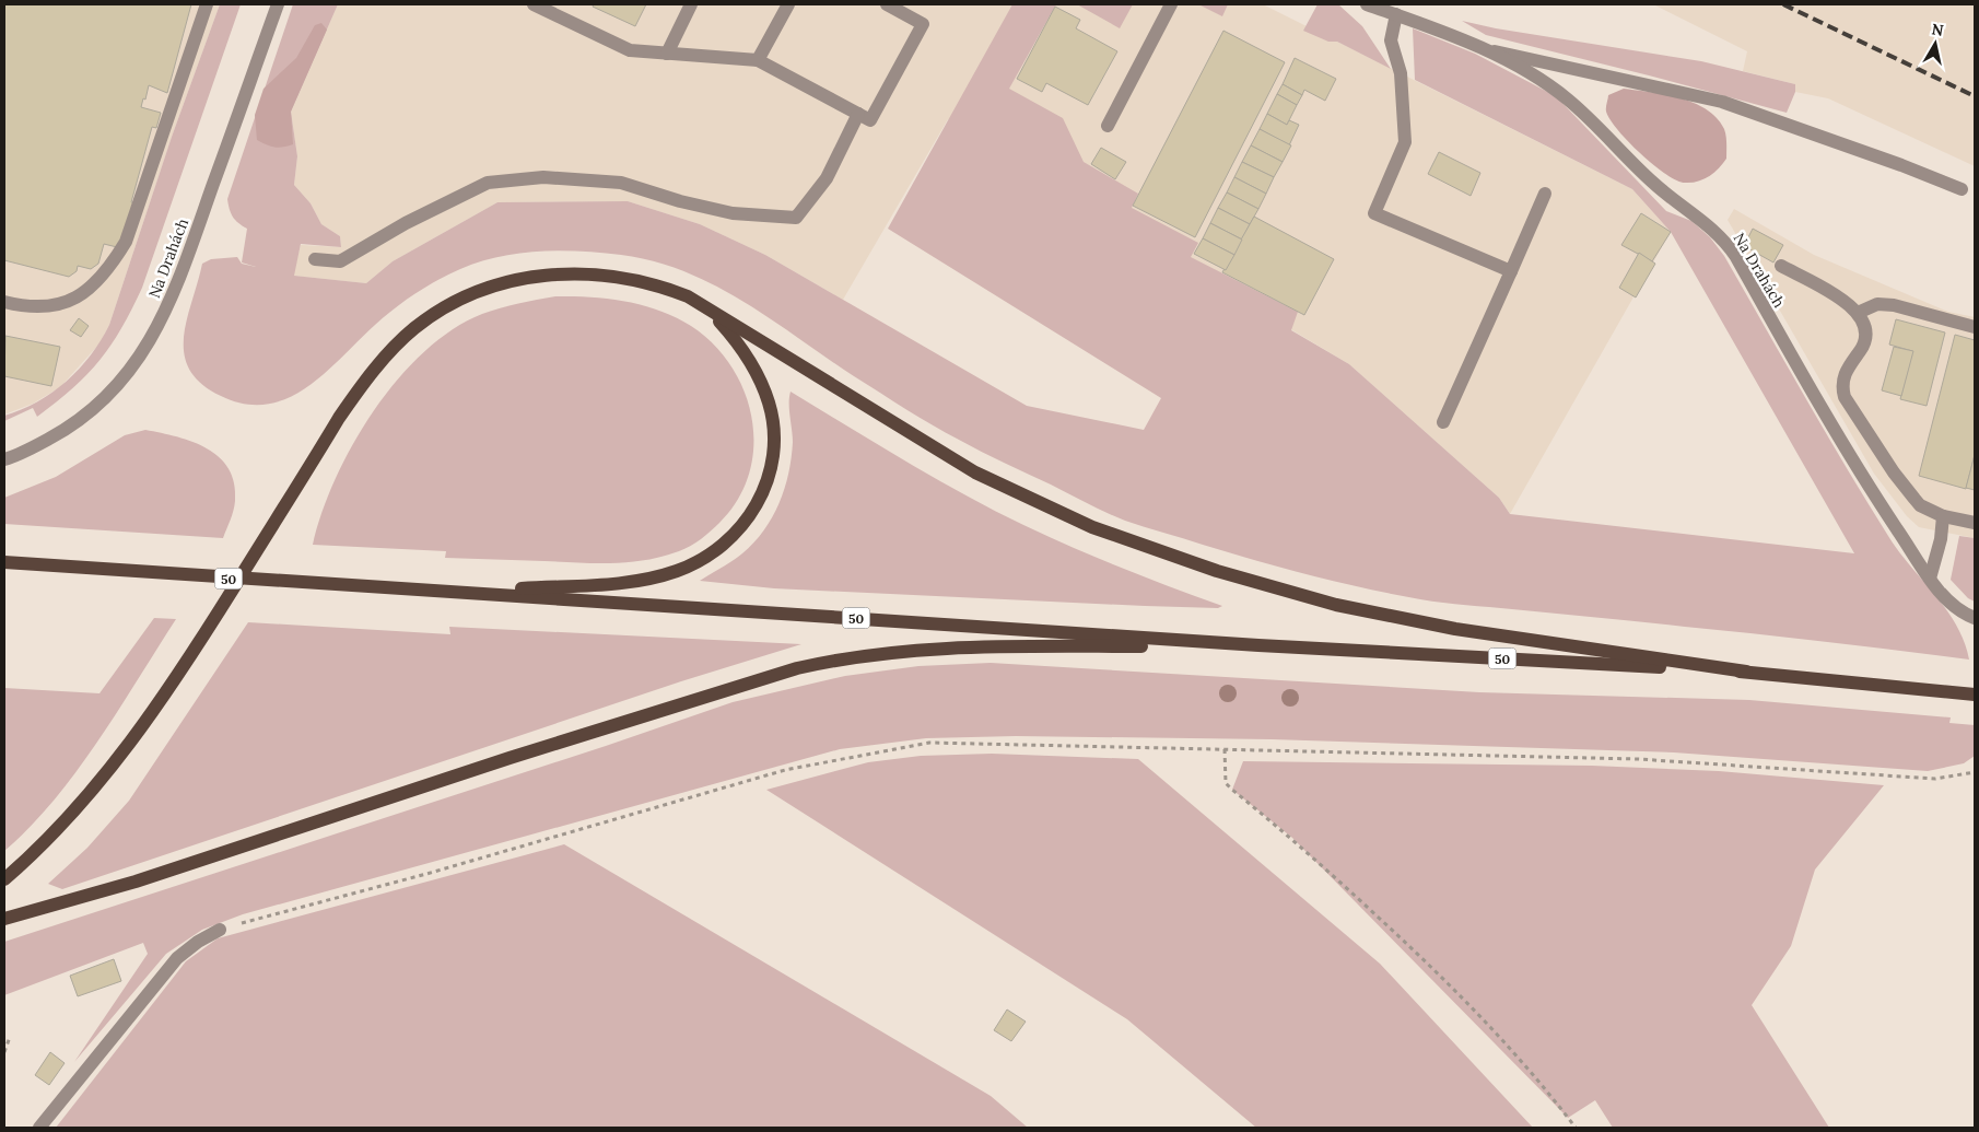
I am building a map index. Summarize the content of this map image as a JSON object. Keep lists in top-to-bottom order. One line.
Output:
{"streets":{"main road":["50"],"street":["Na Drahách"]},"north":"top"}
